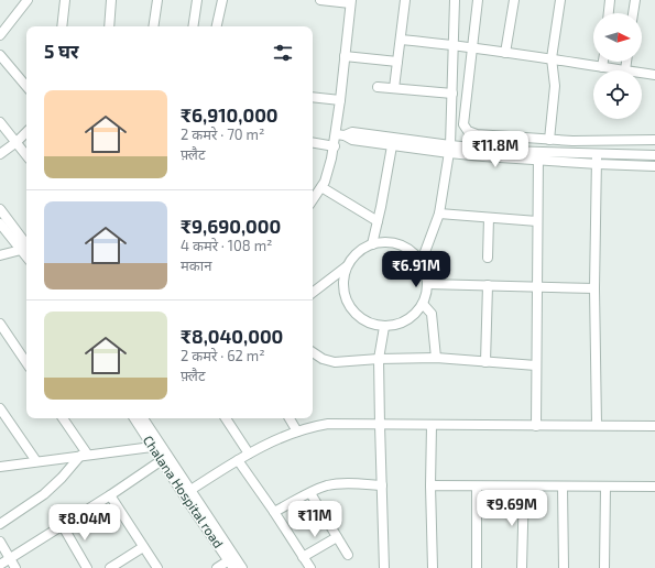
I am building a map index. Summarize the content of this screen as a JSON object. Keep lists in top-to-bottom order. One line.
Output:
{"streets":{"street":["Chalana Hospital road"]},"north":"right","page":{"heading":"5 घर","list":[{"name":"₹6,910,000","note":"2 कमरे · 70 m² · फ़्लैट"},{"name":"₹9,690,000","note":"4 कमरे · 108 m² · मकान"},{"name":"₹8,040,000","note":"2 कमरे · 62 m² · फ़्लैट"}],"price":["₹11.8M","₹6.91M","₹9.69M","₹11M","₹8.04M"]}}
